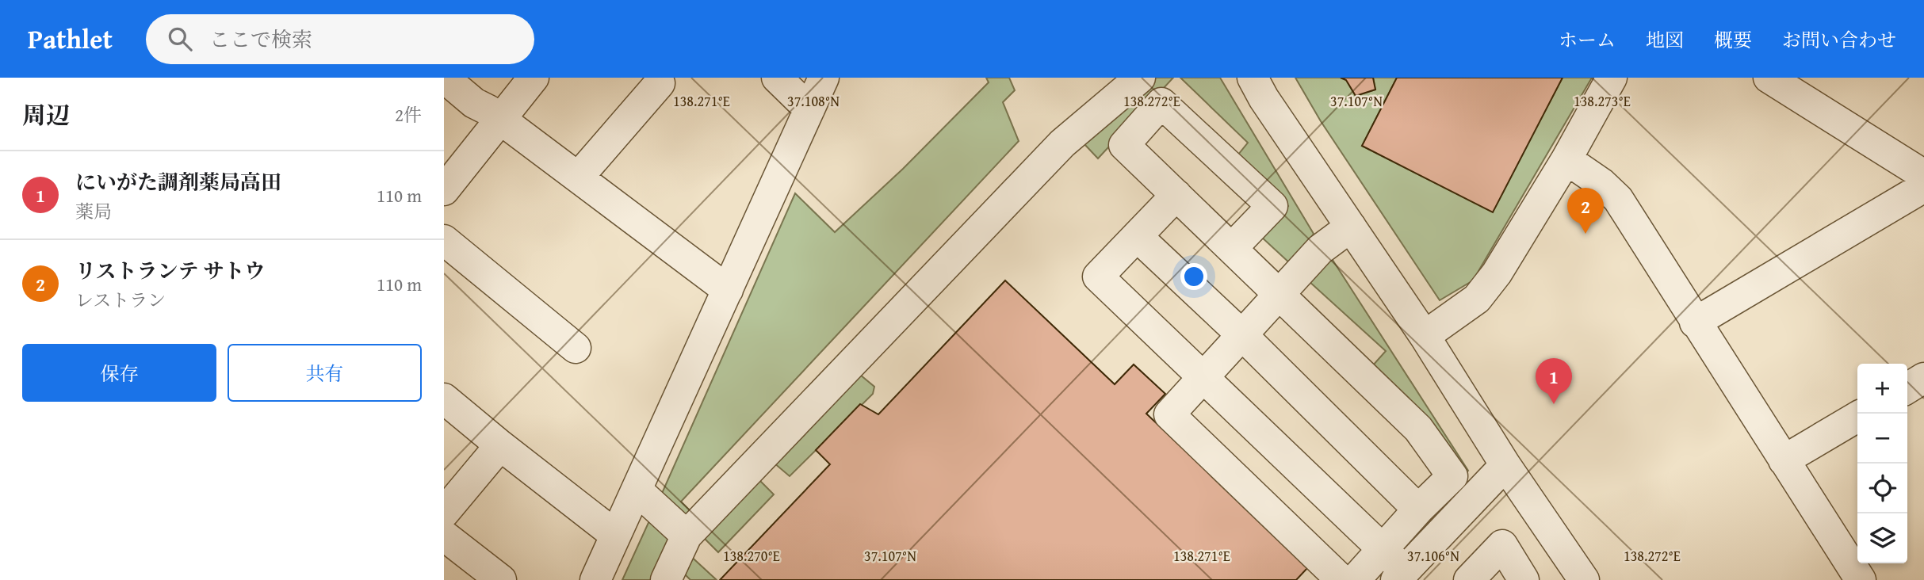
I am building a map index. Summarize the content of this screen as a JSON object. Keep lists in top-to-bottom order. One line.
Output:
{"page":{"header":"Pathlet","search":"ここで検索","nav":["ホーム","地図","概要","お問い合わせ"],"heading":["周辺","2件"],"list":[{"mark":"1","name":"にいがた調剤薬局高田","note":"薬局","value":"110 m"},{"mark":"2","name":"リストランテ サトウ","note":"レストラン","value":"110 m"}],"pins":["2","1"],"buttons":["保存","共有"],"map_buttons":["+","−"]},"coordinates":["138.271°E","138.272°E","138.273°E","37.108°N","37.107°N","37.106°N","138.270°E"]}
